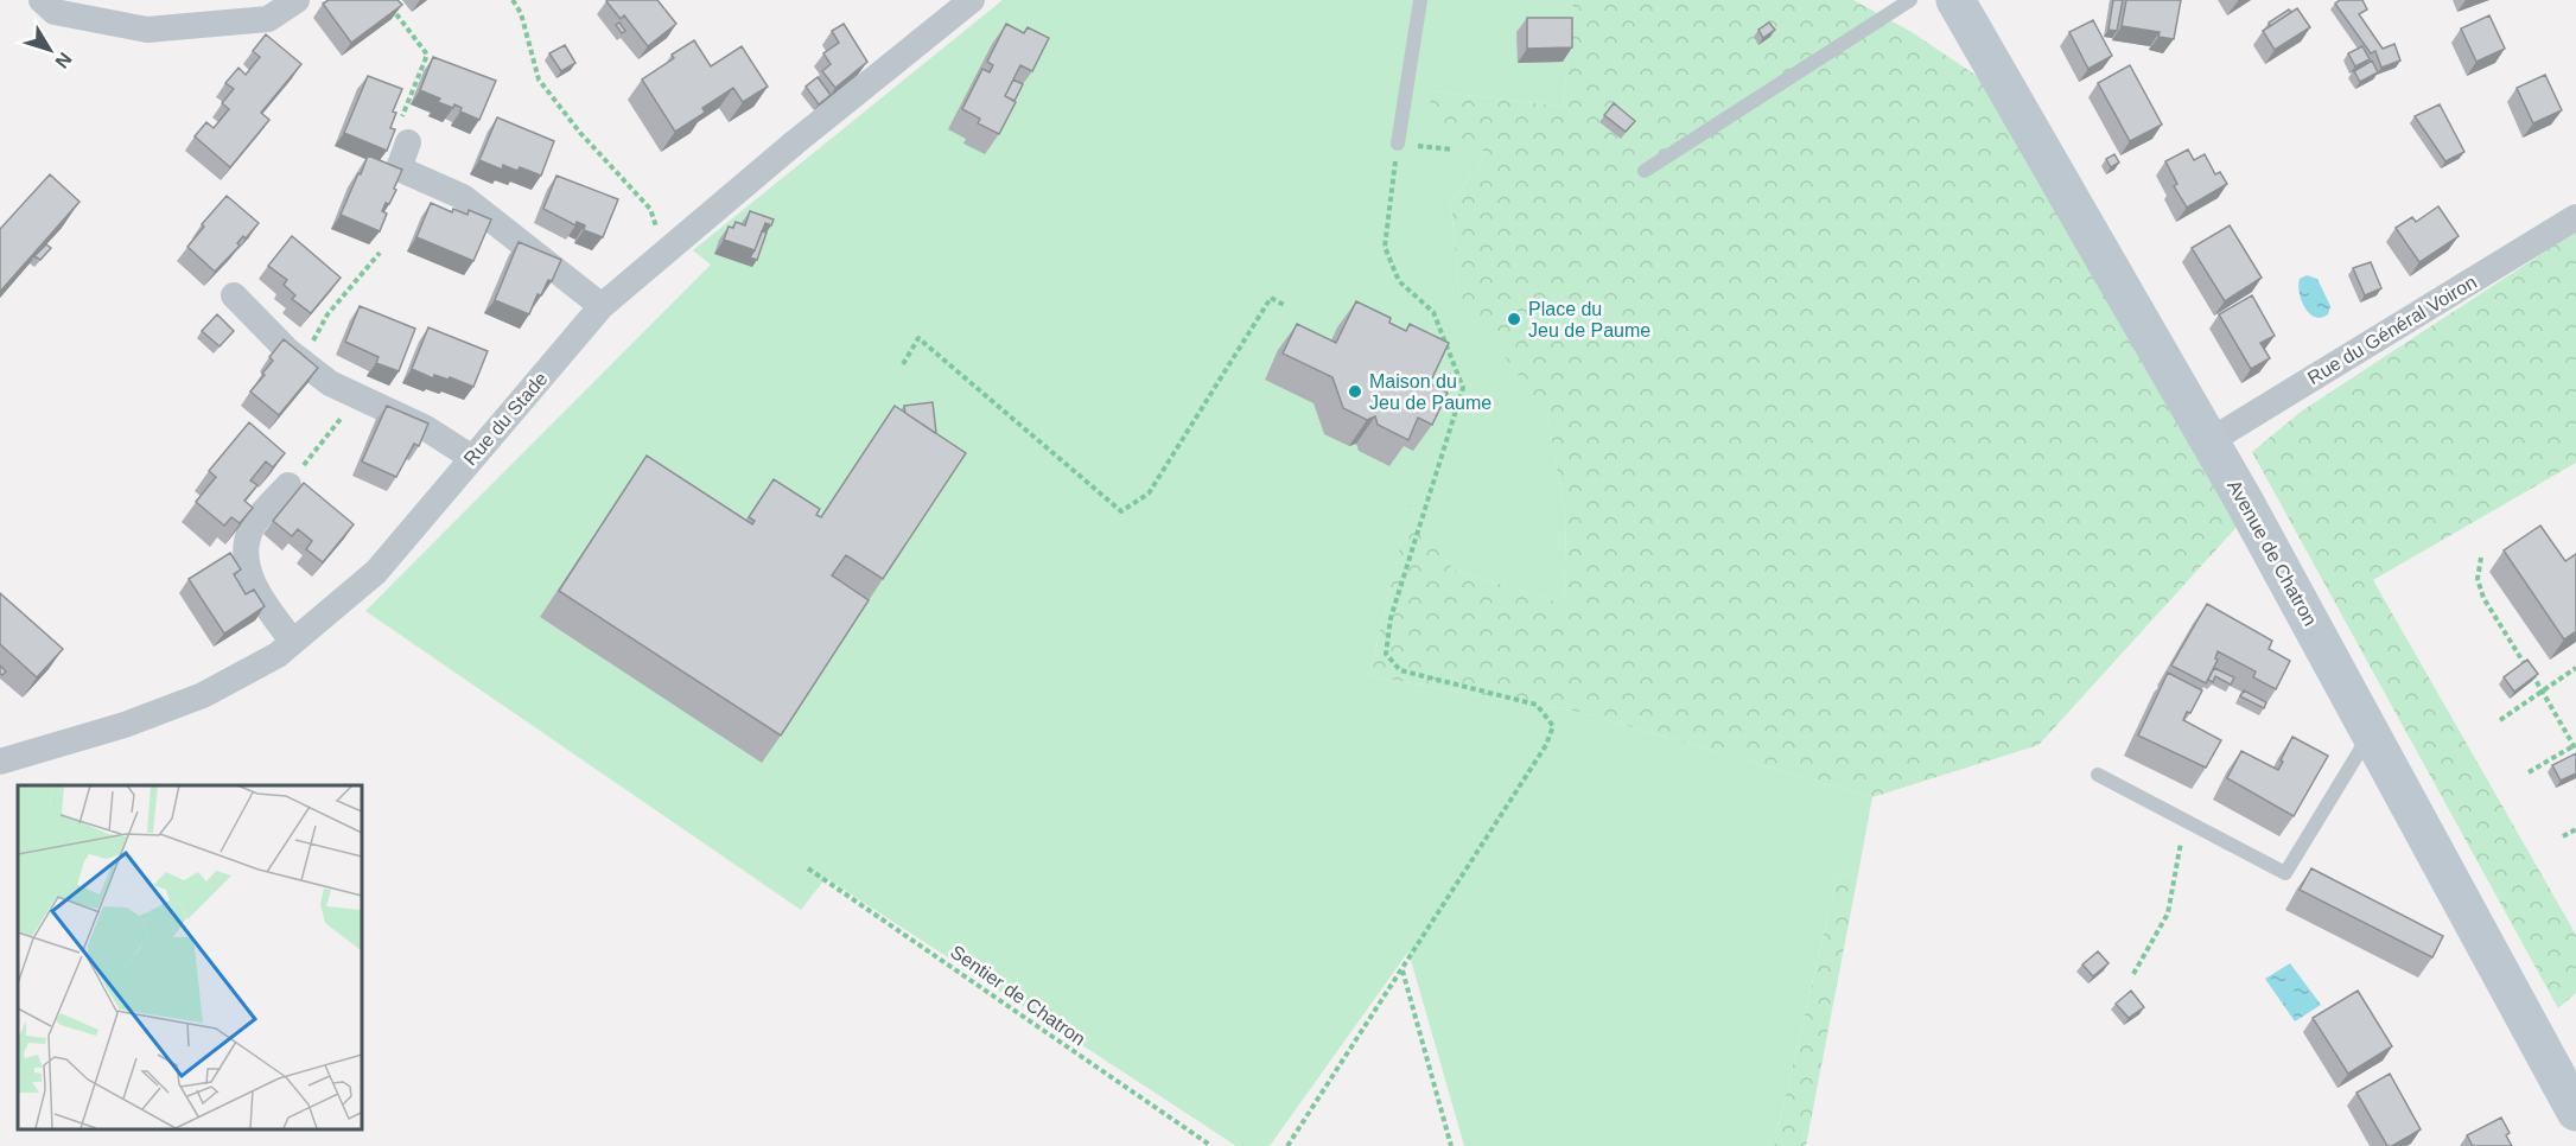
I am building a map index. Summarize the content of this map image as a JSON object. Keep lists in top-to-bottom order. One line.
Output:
{"streets":{"street":["Rue du Général Voiron","Rue du Stade","Avenue de Chatron"],"path":["Sentier de Chatron"]},"crossings":[["Rue du Général Voiron","Avenue de Chatron"]],"places":["Place du Jeu de Paume","Maison du Jeu de Paume"],"north":"bottom right"}
